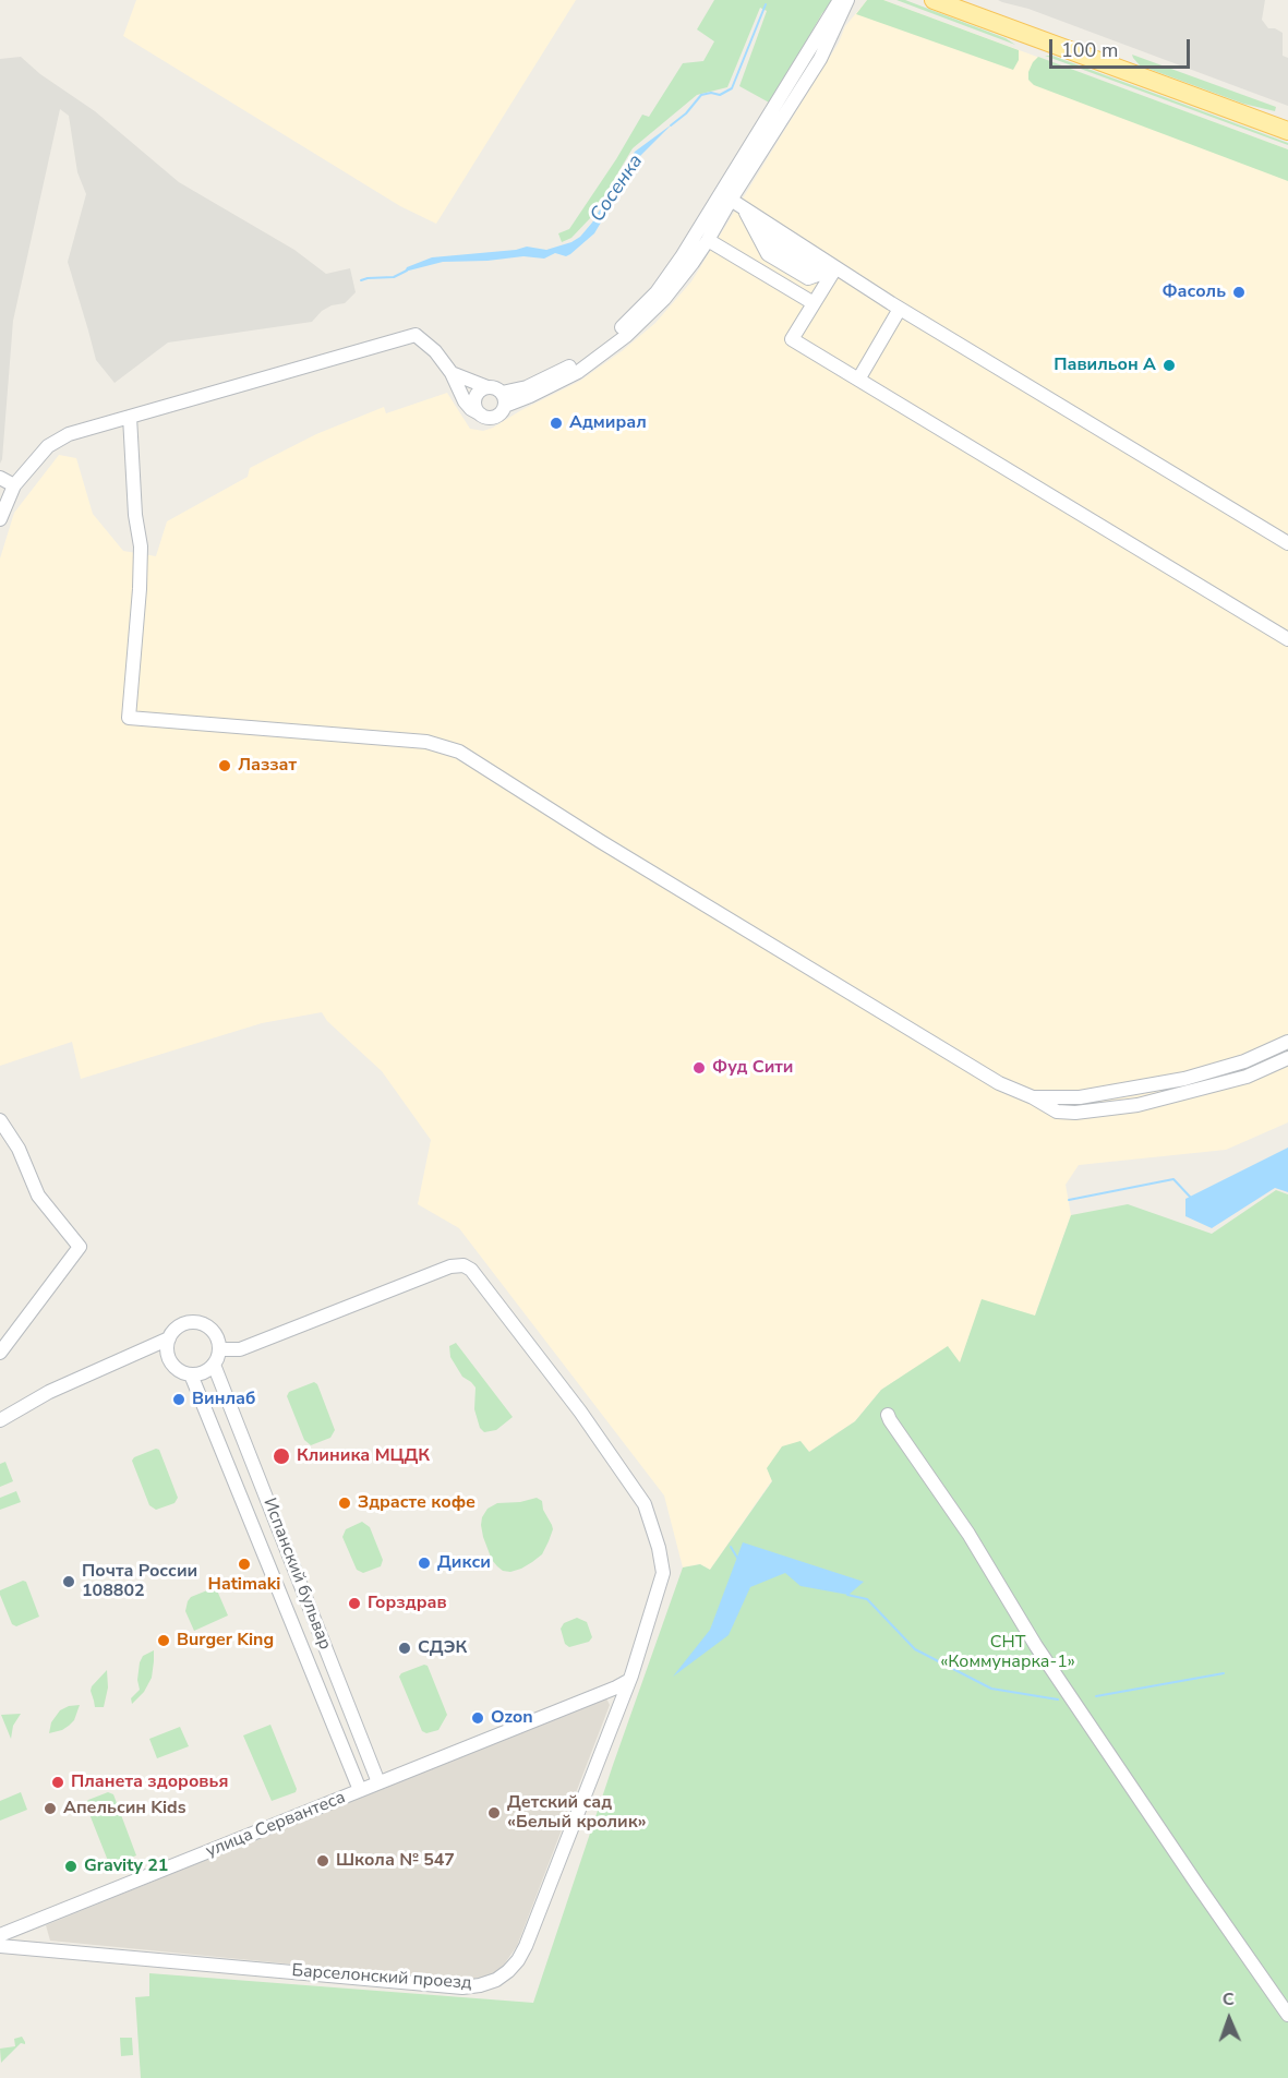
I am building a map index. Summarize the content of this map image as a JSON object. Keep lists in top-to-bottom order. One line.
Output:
{"streets":{"street":["Испанский бульвар","улица Сервантеса","Барселонский проезд"]},"crossings":[["Испанский бульвар","улица Сервантеса"],["Испанский бульвар","Барселонский проезд"],["улица Сервантеса","Барселонский проезд"]],"water":["Сосенка"],"parks":["СНТ «Коммунарка-1»"],"places":["Фасоль","Павильон А","Адмирал","Лаззат","Фуд Сити","Винлаб","Клиника МЦДК","Здрасте кофе","Дикси","Hatimaki","Почта России 108802","Горздрав","Burger King","СДЭК","Ozon","Планета здоровья","Апельсин Kids","Детский сад «Белый кролик»","Школа № 547","Gravity 21"],"scale_bar":"100 m","north":"top"}
